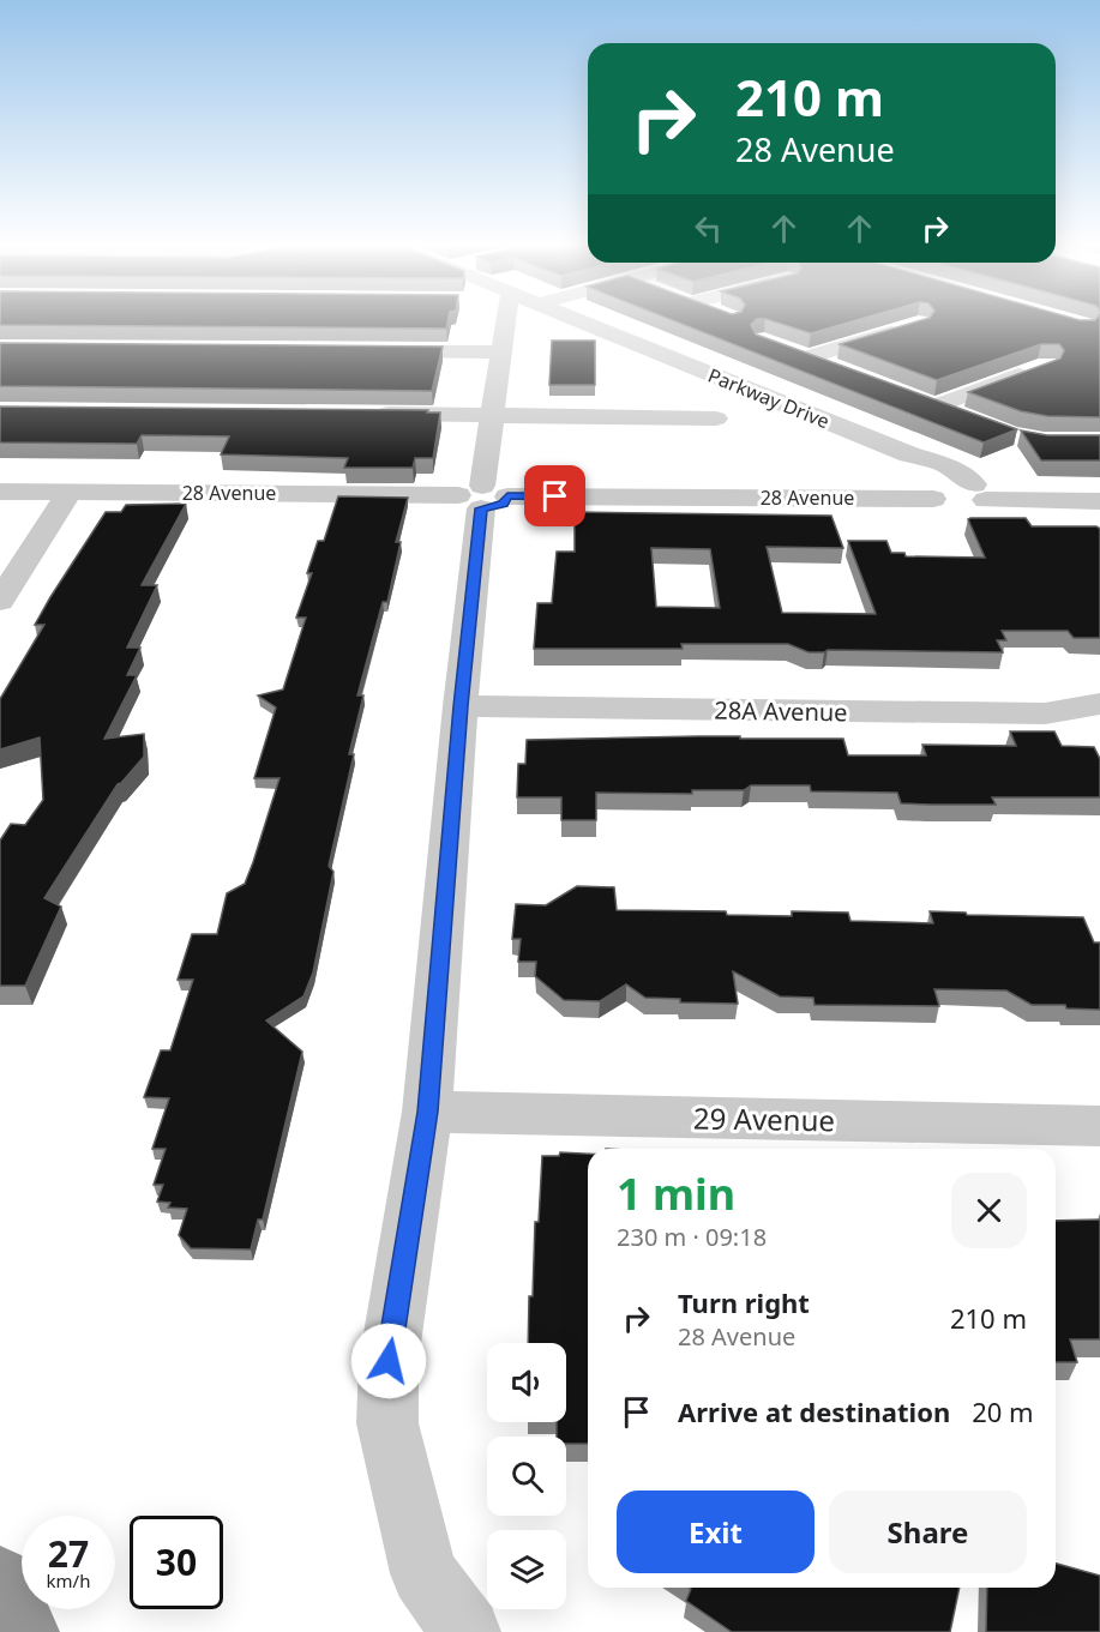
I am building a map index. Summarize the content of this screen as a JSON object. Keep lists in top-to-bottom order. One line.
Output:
{"streets":{"street":["Parkway Drive","28 Avenue","28A Avenue","29 Avenue"]},"crossings":[["Parkway Drive","28 Avenue"]],"page":{"turn":["210 m","28 Avenue"],"heading":["1 min","230 m · 09:18"],"list":[{"name":"Turn right","note":"28 Avenue","value":"210 m"},{"name":"Arrive at destination","value":"20 m"}],"buttons":["Exit","Share"],"speed":"27 km/h","limit":"30"}}
